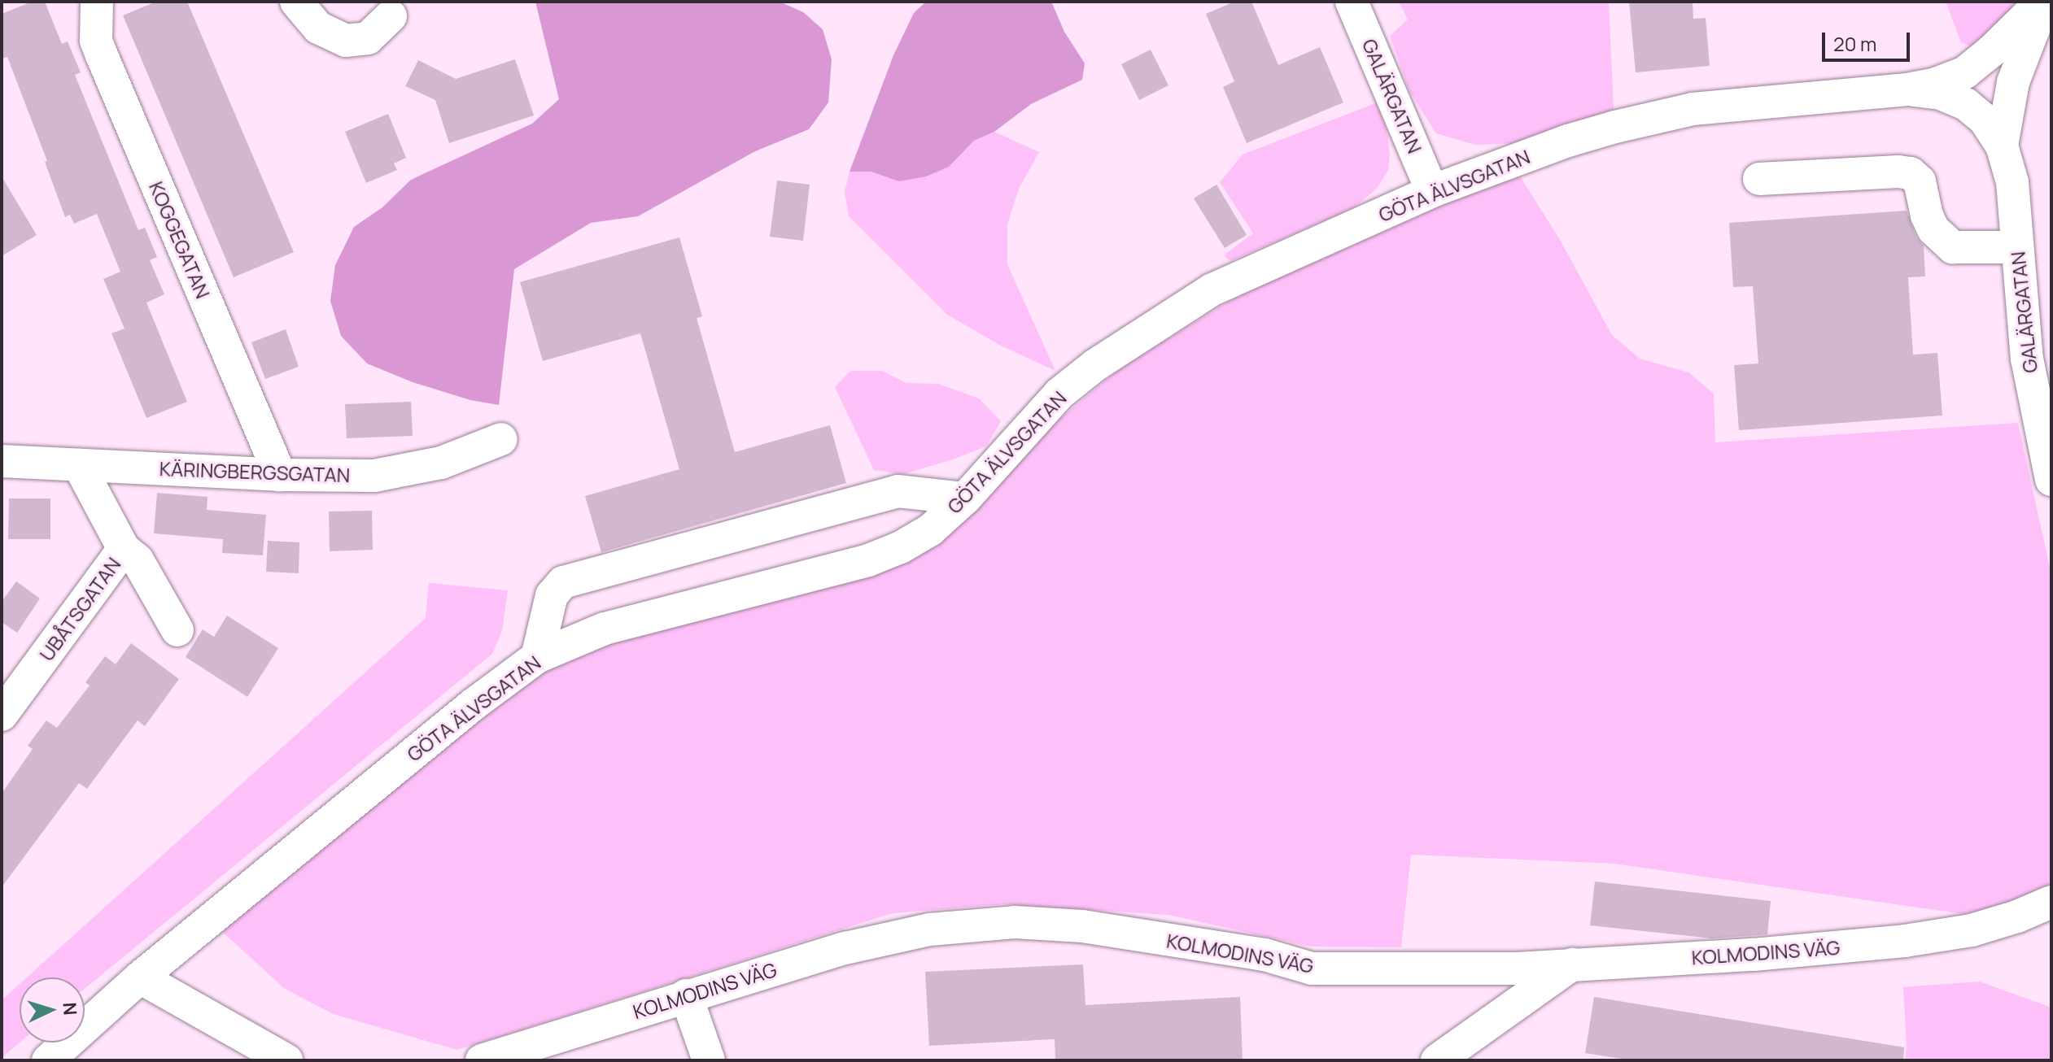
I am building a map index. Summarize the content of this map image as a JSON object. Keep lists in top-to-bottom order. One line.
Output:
{"streets":{"street":["GALÄRGATAN","GÖTA ÄLVSGATAN","KOGGEGATAN","KÄRINGBERGSGATAN","UBÅTSGATAN","KOLMODINS VÄG"]},"crossings":[["GALÄRGATAN","GÖTA ÄLVSGATAN"],["KOGGEGATAN","KÄRINGBERGSGATAN"],["KÄRINGBERGSGATAN","UBÅTSGATAN"]],"scale_bar":"20 m","north":"right"}
